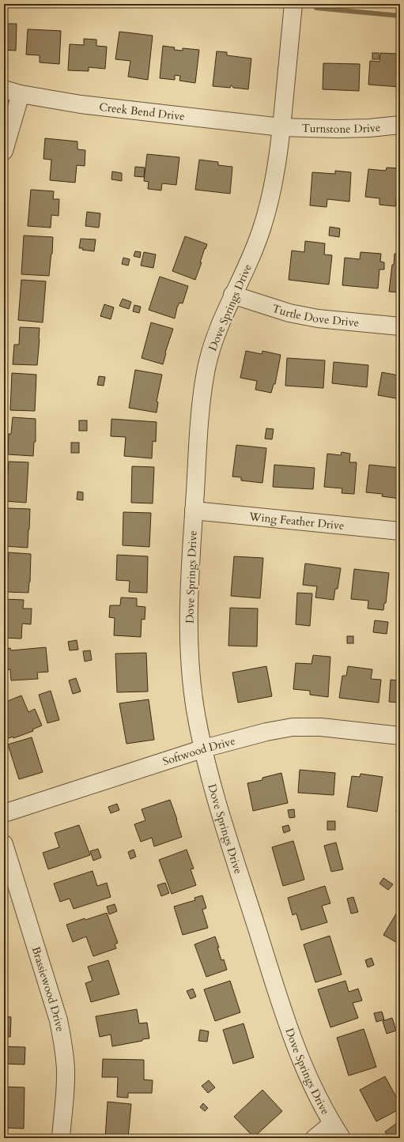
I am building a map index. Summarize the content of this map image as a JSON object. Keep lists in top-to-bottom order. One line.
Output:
{"streets":{"street":["Creek Bend Drive","Turnstone Drive","Dove Springs Drive","Turtle Dove Drive","Wing Feather Drive","Softwood Drive","Brassiewood Drive"]},"crossings":[["Creek Bend Drive","Turnstone Drive"],["Creek Bend Drive","Dove Springs Drive"],["Turnstone Drive","Dove Springs Drive"],["Dove Springs Drive","Turtle Dove Drive"],["Dove Springs Drive","Wing Feather Drive"],["Dove Springs Drive","Softwood Drive"]]}
